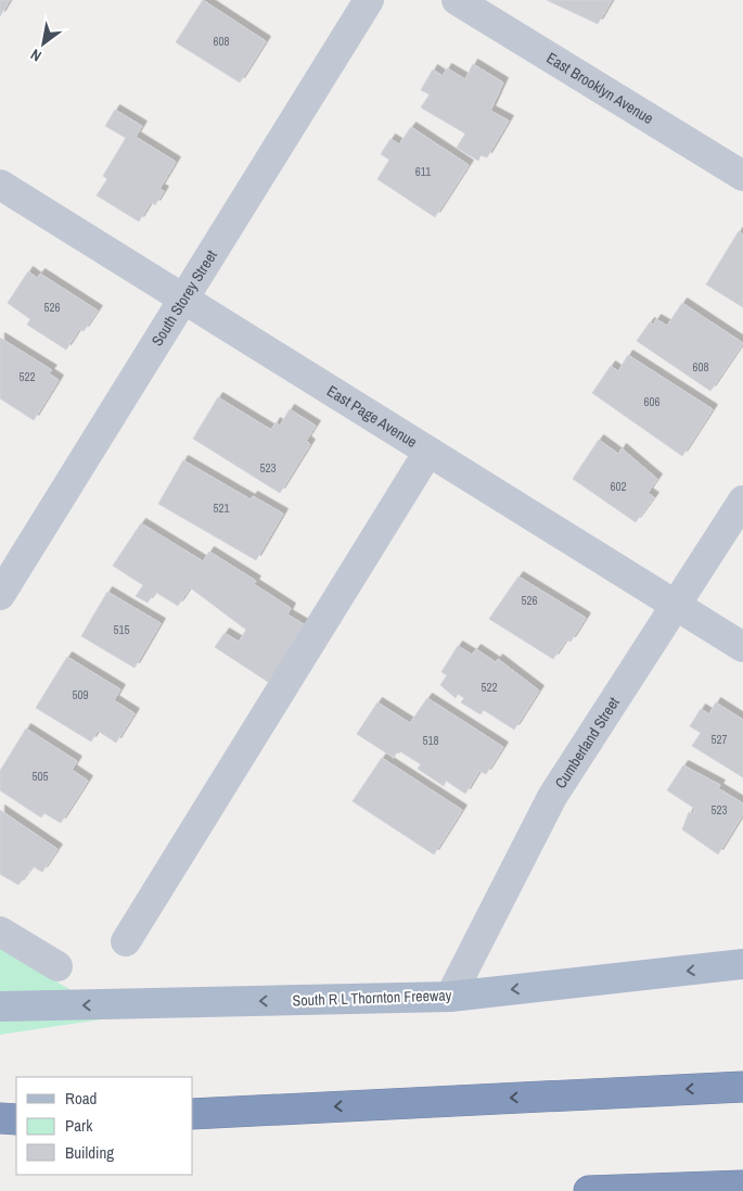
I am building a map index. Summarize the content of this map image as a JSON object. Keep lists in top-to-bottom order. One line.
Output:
{"streets":{"main road":["South R L Thornton Freeway"],"street":["East Brooklyn Avenue","South Storey Street","East Page Avenue","Cumberland Street"]},"crossings":[["South Storey Street","East Page Avenue"],["East Page Avenue","Cumberland Street"],["Cumberland Street","South R L Thornton Freeway"]],"one_way":["South R L Thornton Freeway"],"house_numbers":["608","611","526","608","522","606","523","602","521","526","515","522","509","527","518","505","523"],"legend":["Road","Park","Building"],"north":"bottom left"}
